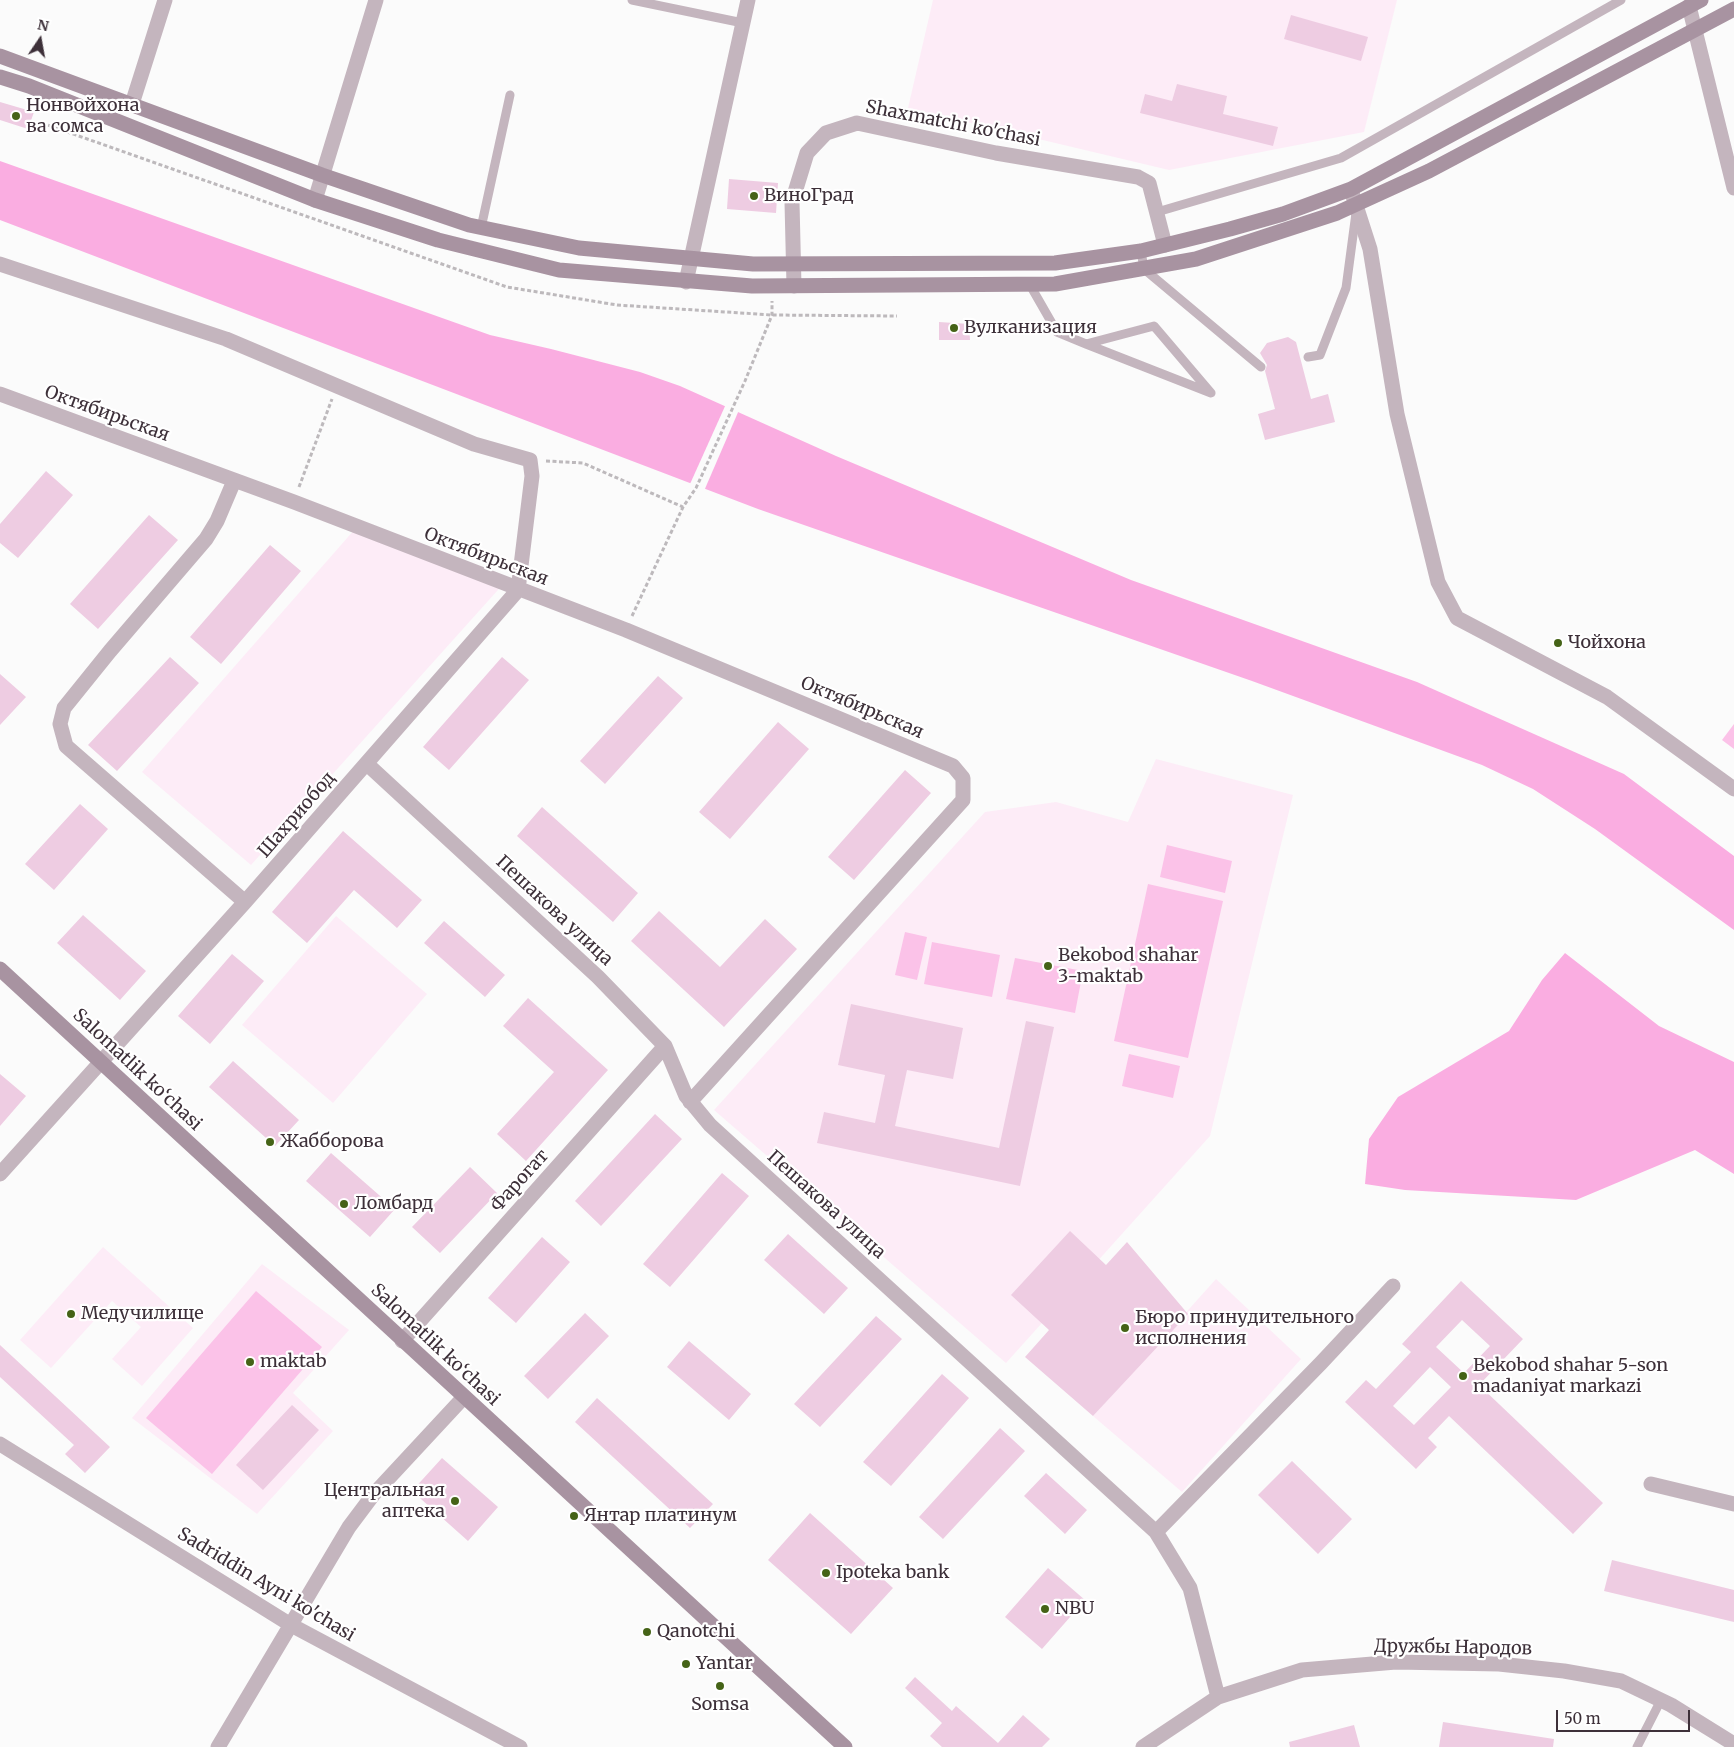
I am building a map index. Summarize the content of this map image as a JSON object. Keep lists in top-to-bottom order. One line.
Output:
{"streets":{"main road":["Salomatlik ko‘chasi"],"street":["Shaxmatchi ko'chasi","Октябирьская","Шахриобод","Пешакова улица","Фарогат","Sadriddin Ayni ko'chasi","Дружбы Народов"]},"crossings":[["Октябирьская","Шахриобод"],["Октябирьская","Пешакова улица"],["Шахриобод","Пешакова улица"],["Шахриобод","Salomatlik ko‘chasi"],["Пешакова улица","Фарогат"],["Пешакова улица","Дружбы Народов"],["Salomatlik ko‘chasi","Фарогат"]],"places":["Нонвойхона ва сомса","ВиноГрад","Вулканизация","Чойхона","Bekobod shahar 3-maktab","Жабборова","Ломбард","Медучилище","Бюро принудительного исполнения","maktab","Bekobod shahar 5-son madaniyat markazi","Центральная аптека","Янтар платинум","Ipoteka bank","NBU","Qanotchi","Yantar","Somsa"],"scale_bar":"50 m","north":"top"}
